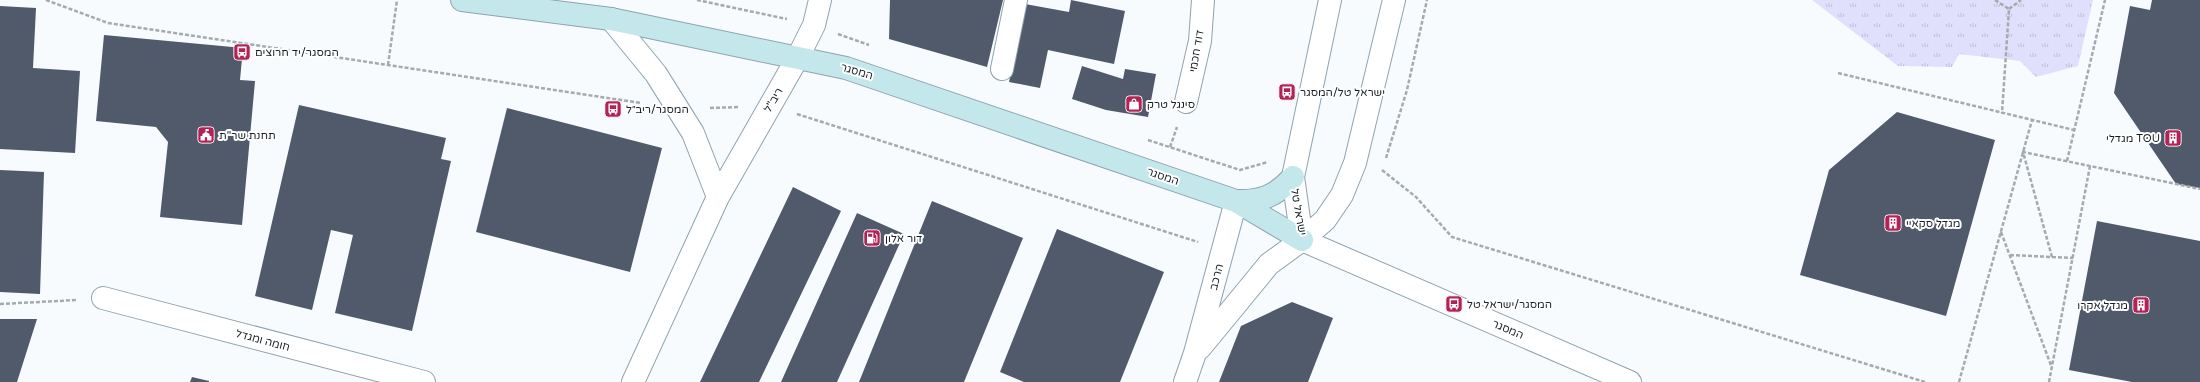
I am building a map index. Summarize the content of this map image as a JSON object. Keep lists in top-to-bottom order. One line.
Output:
{"streets":{"main road":["המסגר"],"street":["דוד חכמי","ריב\"ל","ישראל טל","הרכב","חומה ומגדל"]},"crossings":[["המסגר","ריב\"ל"],["המסגר","ישראל טל"],["המסגר","הרכב"],["ישראל טל","הרכב"]],"places":{"bus stop":["המסגר/יד חרוצים","ישראל טל/המסגר","המסגר/ריב״ל","המסגר/ישראל טל"],"shop":["סינגל טרק"],"public building":["תחנת שר\"ת"],"building":["מגדלי TOU","מגדל סקאיי","מגדל אקרו"],"fuel station":["דור אלון"]}}
